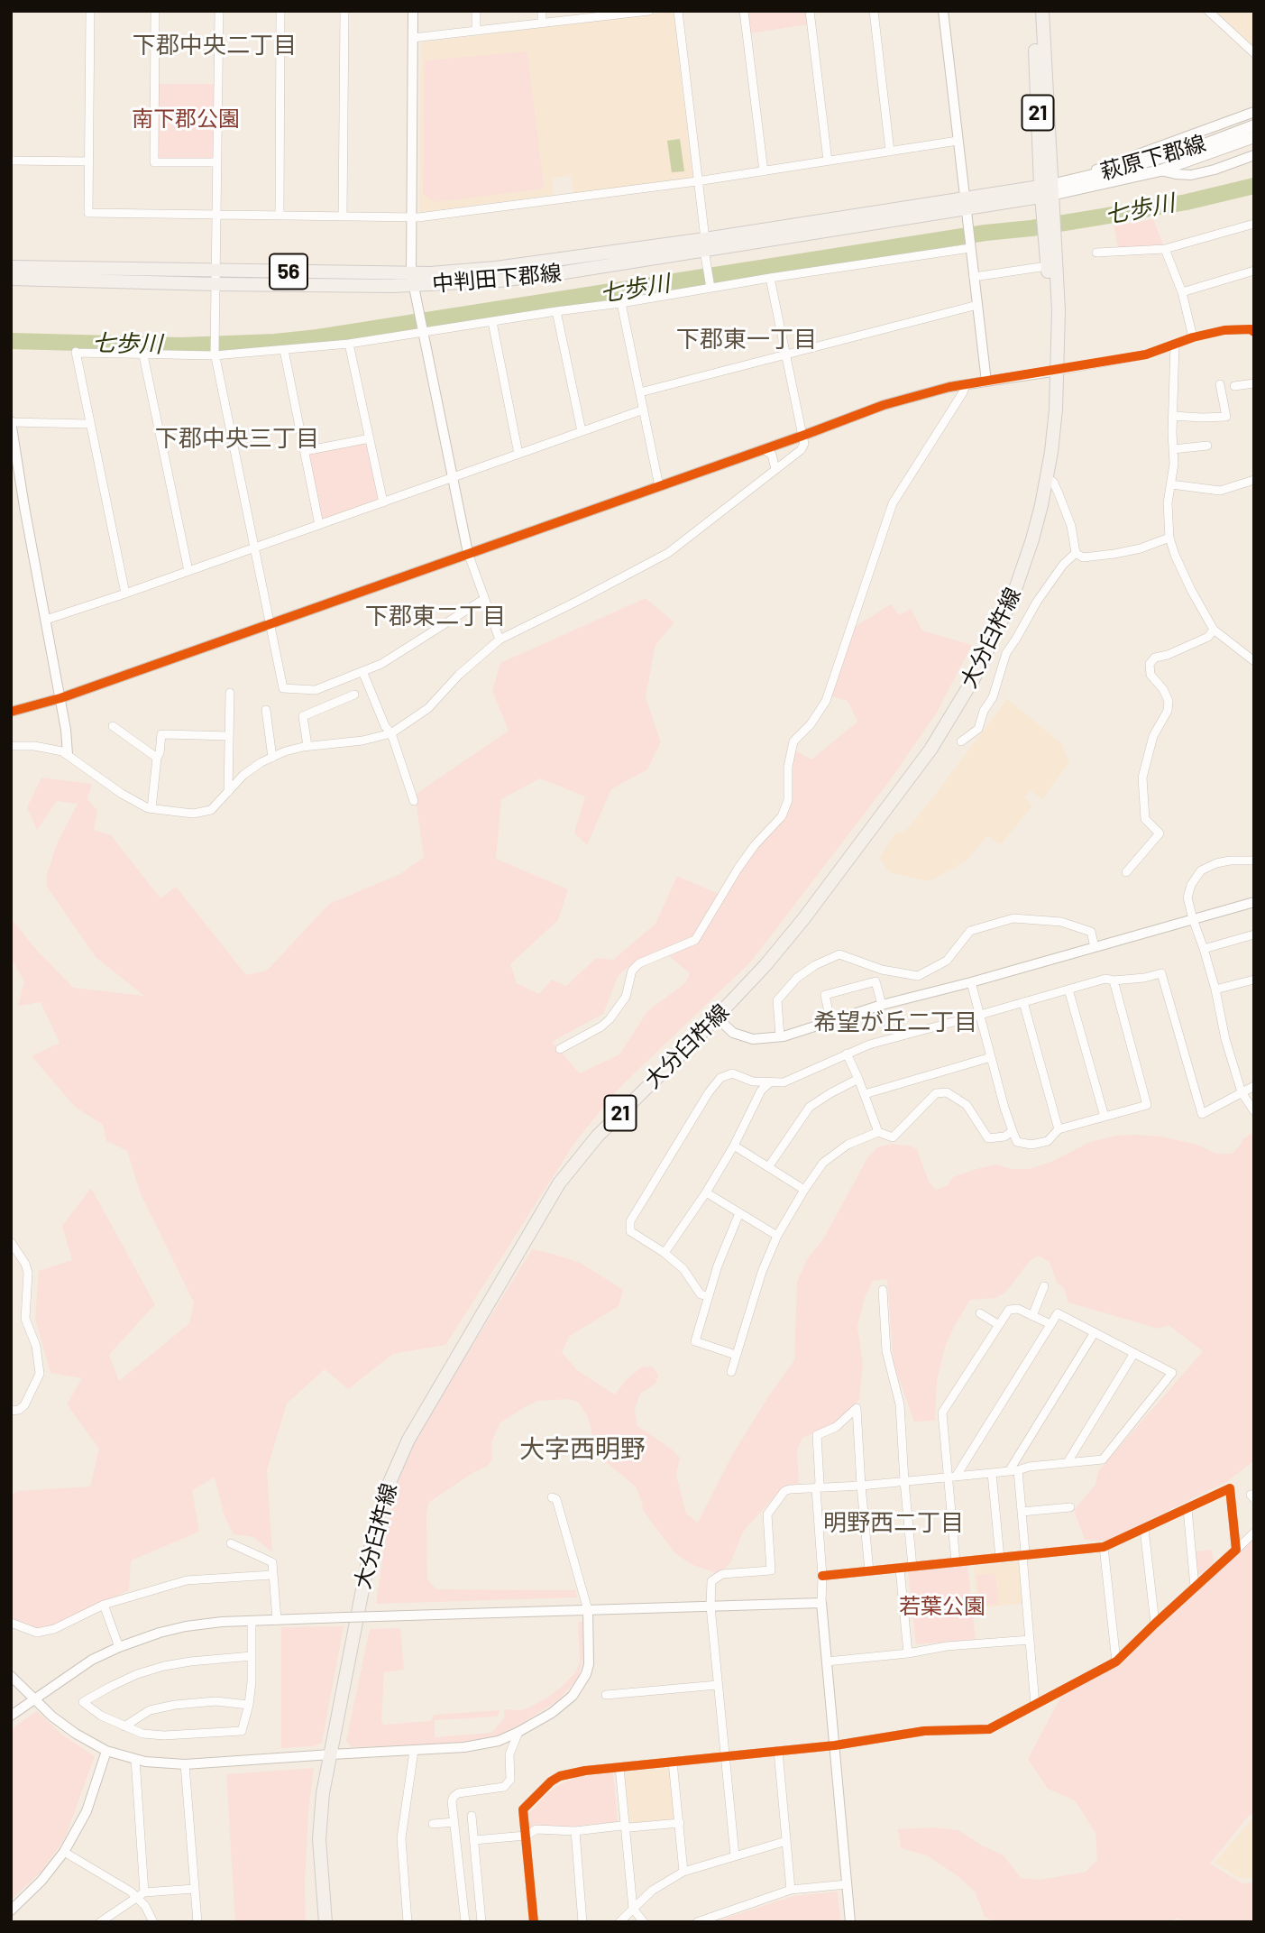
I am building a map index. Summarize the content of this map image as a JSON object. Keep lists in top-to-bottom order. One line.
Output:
{"streets":{"main road":["21","萩原下郡線","56","中判田下郡線","大分臼杵線"]},"crossings":[["萩原下郡線","中判田下郡線"],["萩原下郡線","大分臼杵線"],["中判田下郡線","大分臼杵線"]],"districts":["下郡中央二丁目","下郡東一丁目","下郡中央三丁目","下郡東二丁目","希望が丘二丁目","大字西明野","明野西二丁目"],"water":["七歩川"],"parks":["南下郡公園","若葉公園"]}
